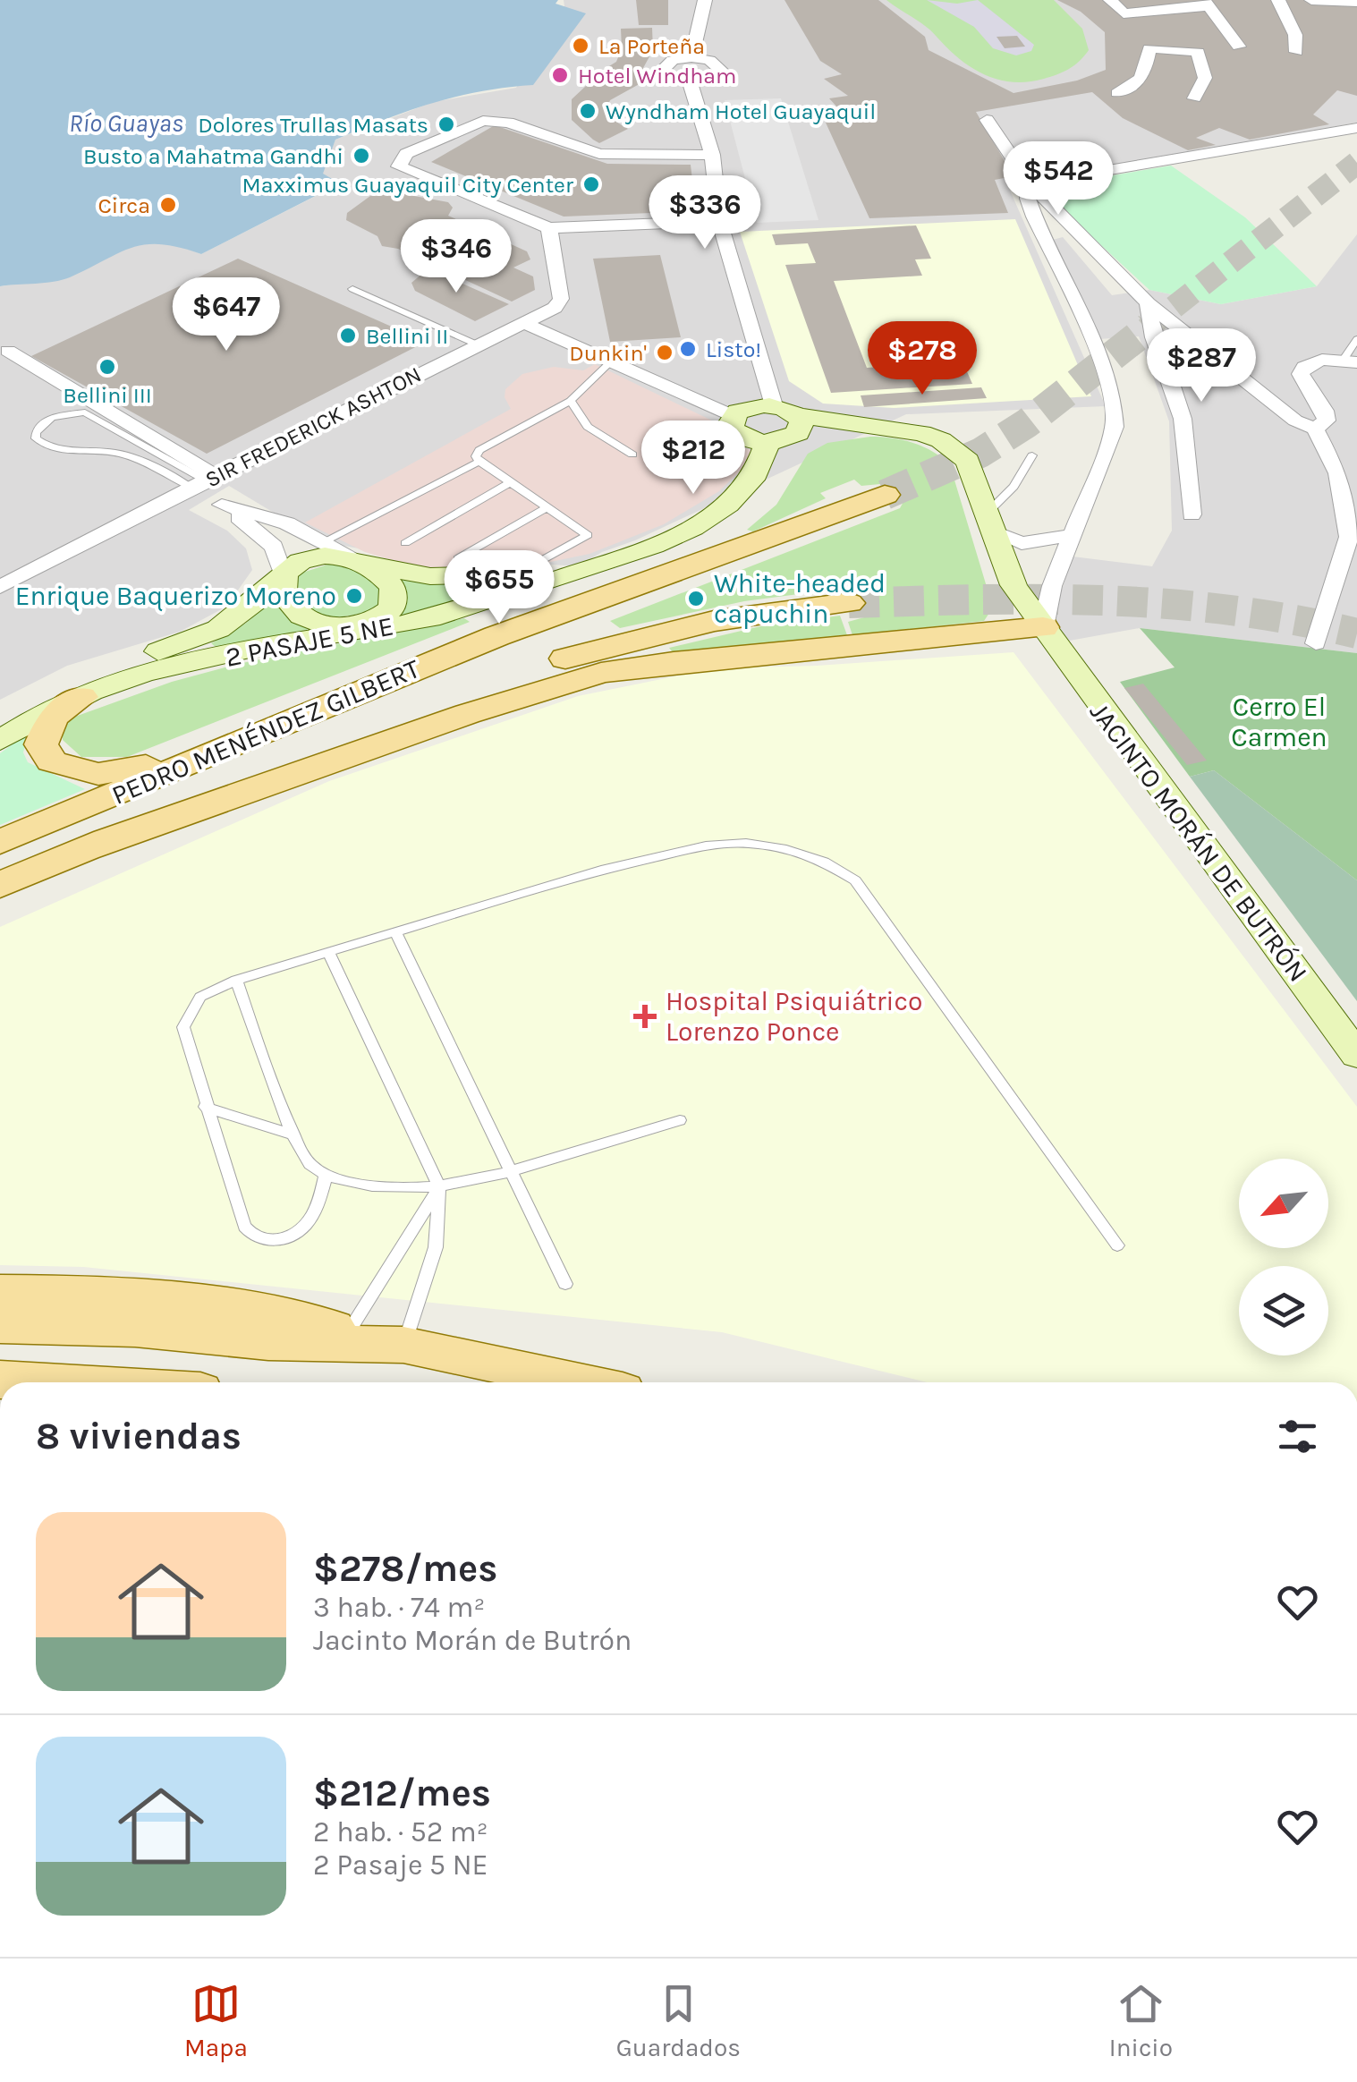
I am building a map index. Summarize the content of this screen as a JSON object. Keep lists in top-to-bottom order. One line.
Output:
{"streets":{"main road":["PEDRO MENÉNDEZ GILBERT"],"street":["SIR FREDERICK ASHTON","2 PASAJE 5 NE","JACINTO MORÁN DE BUTRÓN"]},"water":["Río Guayas"],"parks":["Cerro El Carmen"],"places":{"other":["La Porteña","Hotel Windham","Wyndham Hotel Guayaquil","Dolores Trullas Masats","Busto a Mahatma Gandhi","Maxximus Guayaquil City Center","Circa","Bellini II","Listo!","Dunkin'","Bellini III","Enrique Baquerizo Moreno","White-headed capuchin"],"health":["Hospital Psiquiátrico Lorenzo Ponce"]},"north":"bottom left","page":{"price":["$542","$336","$346","$647","$278","$287","$212","$655"],"heading":"8 viviendas","list":[{"name":"$278/mes","note":"3 hab. · 74 m² · Jacinto Morán de Butrón"},{"name":"$212/mes","note":"2 hab. · 52 m² · 2 Pasaje 5 NE"}],"tabs":["Mapa","Guardados","Inicio"]}}
